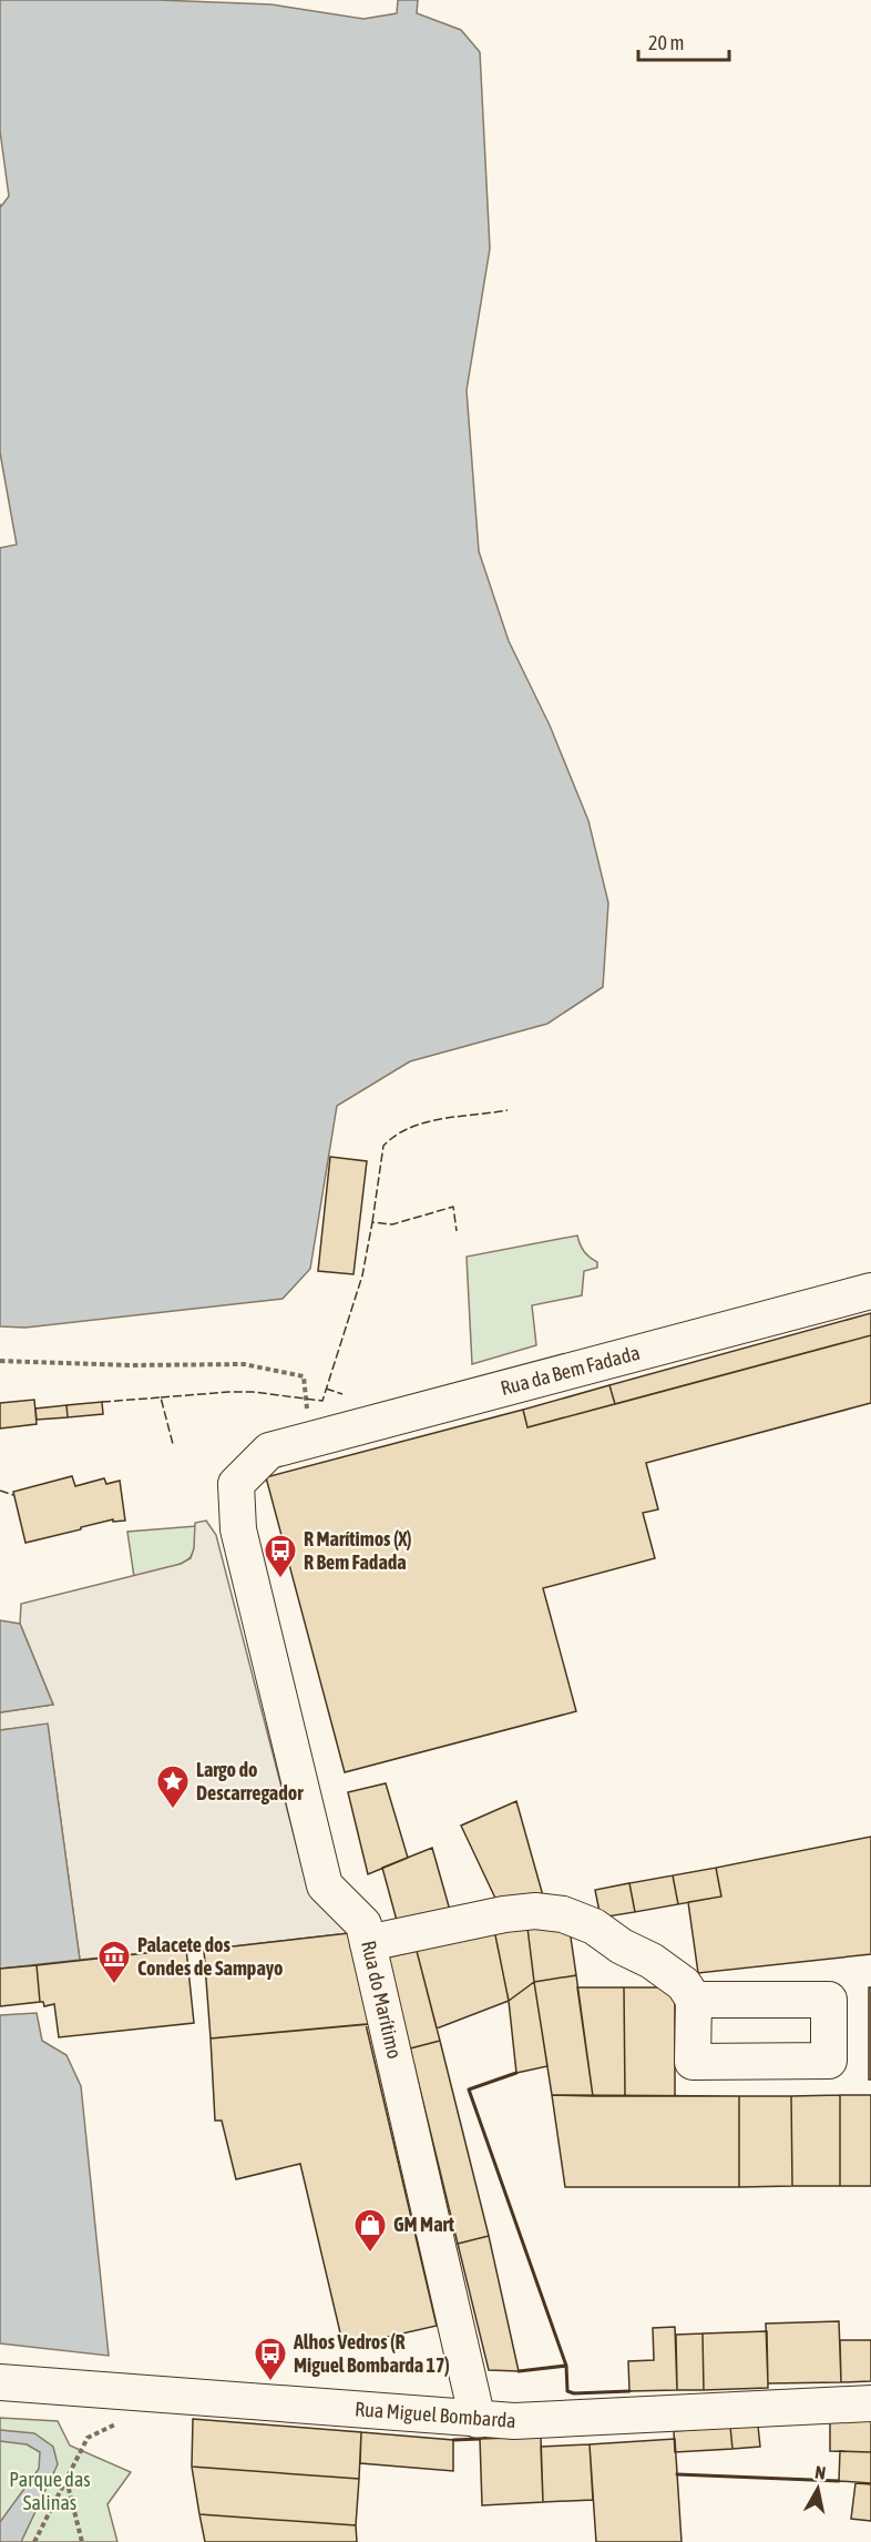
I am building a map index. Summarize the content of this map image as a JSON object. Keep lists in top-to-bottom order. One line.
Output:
{"streets":{"street":["Rua da Bem Fadada","Rua do Marítimo","Rua Miguel Bombarda"]},"crossings":[["Rua da Bem Fadada","Rua do Marítimo"],["Rua do Marítimo","Rua Miguel Bombarda"]],"parks":["Parque das Salinas"],"places":{"bus stop":["R Marítimos (X) R Bem Fadada","Alhos Vedros (R Miguel Bombarda 17)"],"place":["Largo do Descarregador"],"museum":["Palacete dos Condes de Sampayo"],"shop":["GM Mart"]},"scale_bar":"20 m","north":"top"}
